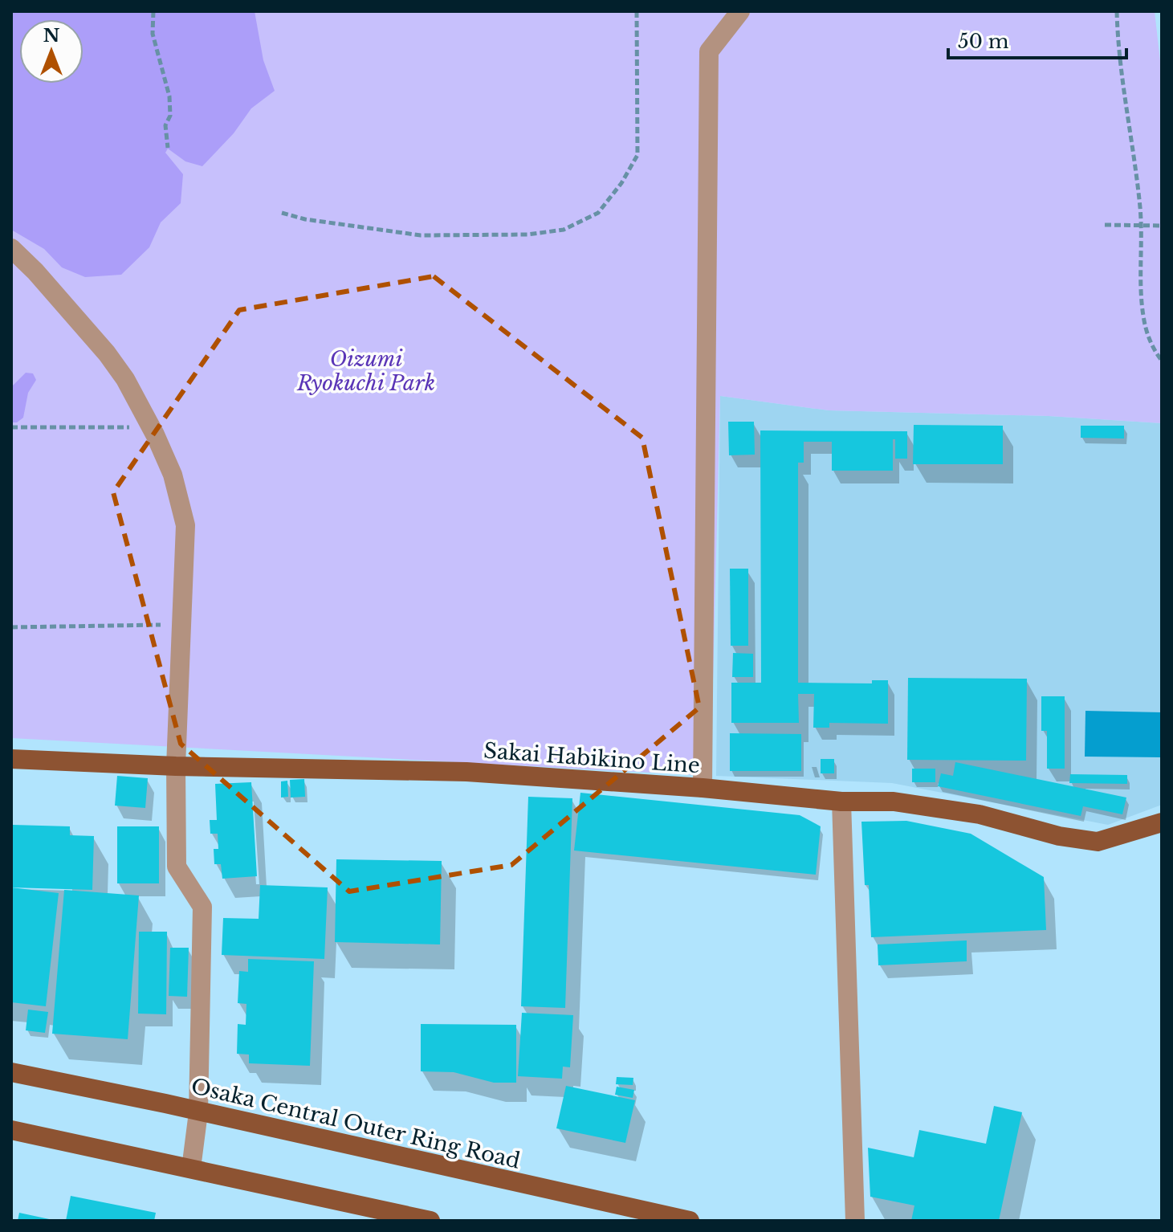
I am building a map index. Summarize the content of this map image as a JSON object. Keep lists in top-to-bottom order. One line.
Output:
{"streets":{"main road":["Sakai Habikino Line","Osaka Central Outer Ring Road"]},"parks":["Oizumi Ryokuchi Park"],"scale_bar":"50 m","north":"top"}
